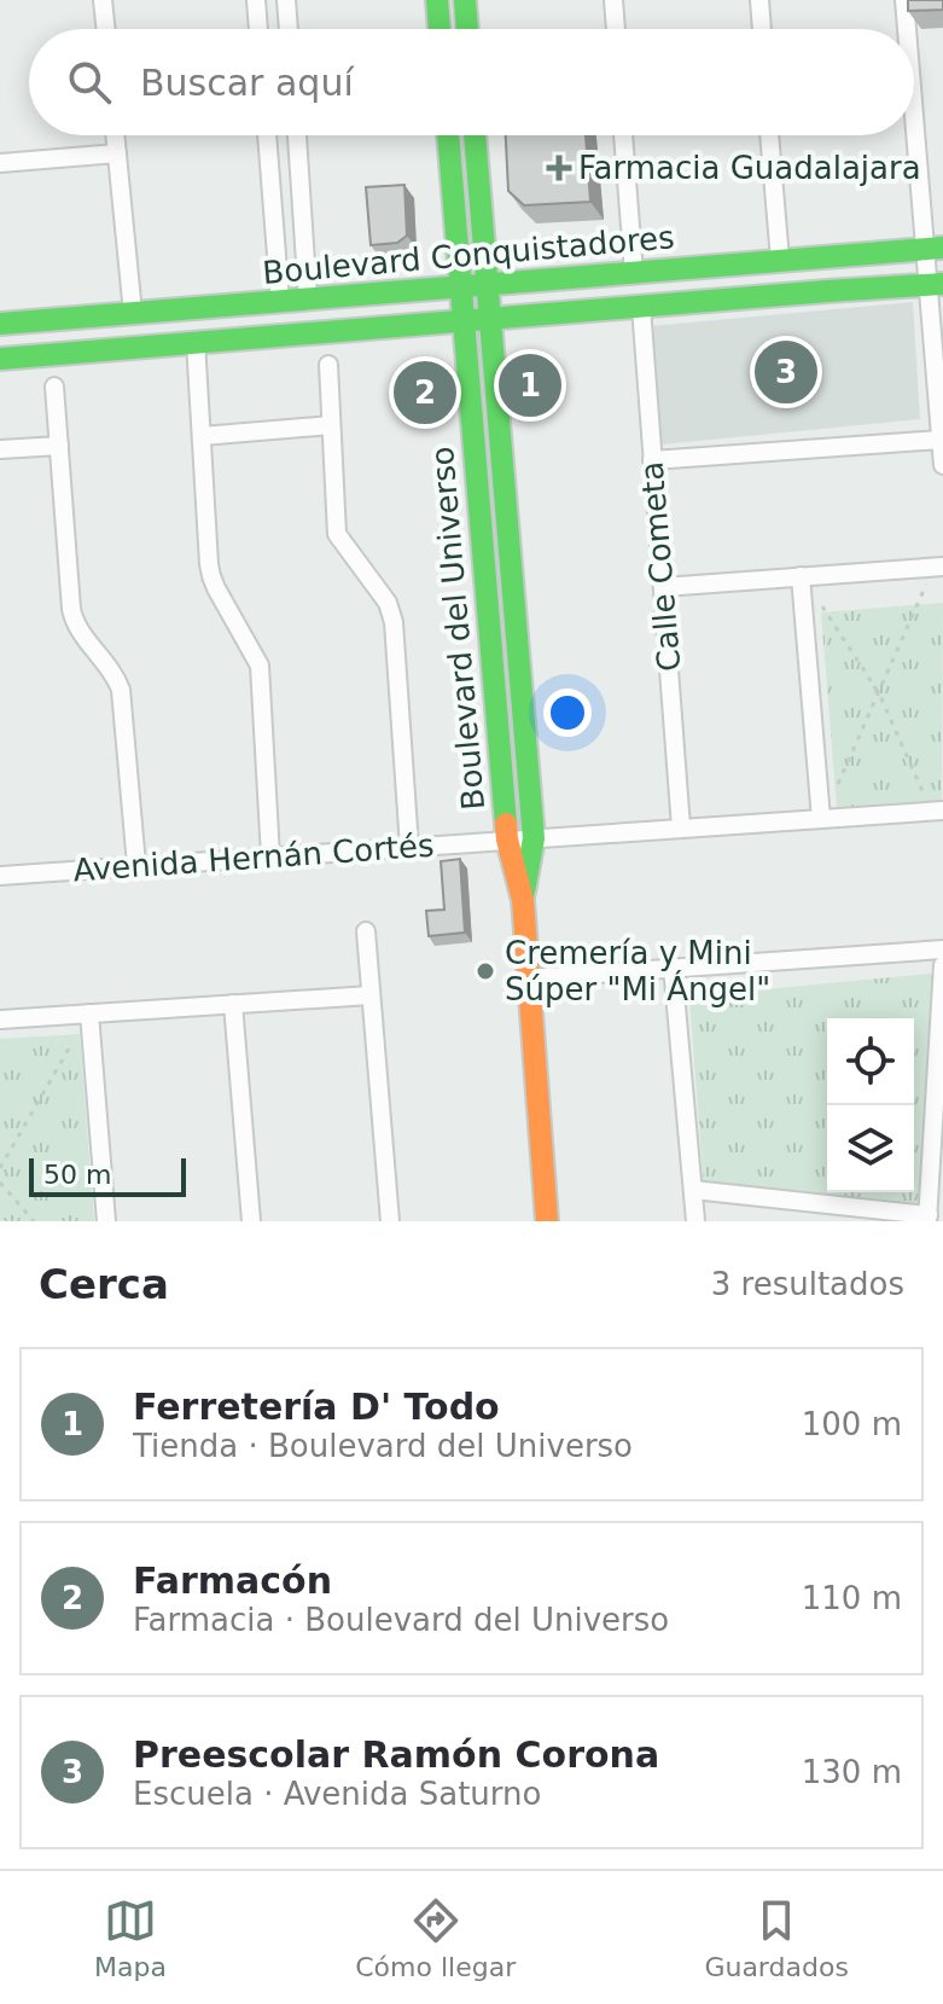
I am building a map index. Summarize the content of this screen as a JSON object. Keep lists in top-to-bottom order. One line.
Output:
{"streets":{"street":["Boulevard Conquistadores","Calle Cometa","Boulevard del Universo","Avenida Hernán Cortés"]},"crossings":[["Boulevard Conquistadores","Calle Cometa"],["Boulevard Conquistadores","Boulevard del Universo"],["Calle Cometa","Avenida Hernán Cortés"],["Boulevard del Universo","Avenida Hernán Cortés"]],"places":{"health":["Farmacia Guadalajara"],"other":["Cremería y Mini Súper \"Mi Ángel\""]},"scale_bar":"50 m","page":{"search":"Buscar aquí","pins":["3","1","2"],"scale":"50 m","heading":["Cerca","3 resultados"],"list":[{"mark":"1","name":"Ferretería D' Todo","note":"Tienda · Boulevard del Universo","value":"100 m"},{"mark":"2","name":"Farmacón","note":"Farmacia · Boulevard del Universo","value":"110 m"},{"mark":"3","name":"Preescolar Ramón Corona","note":"Escuela · Avenida Saturno","value":"130 m"}],"nav":["Mapa","Cómo llegar","Guardados"]}}
